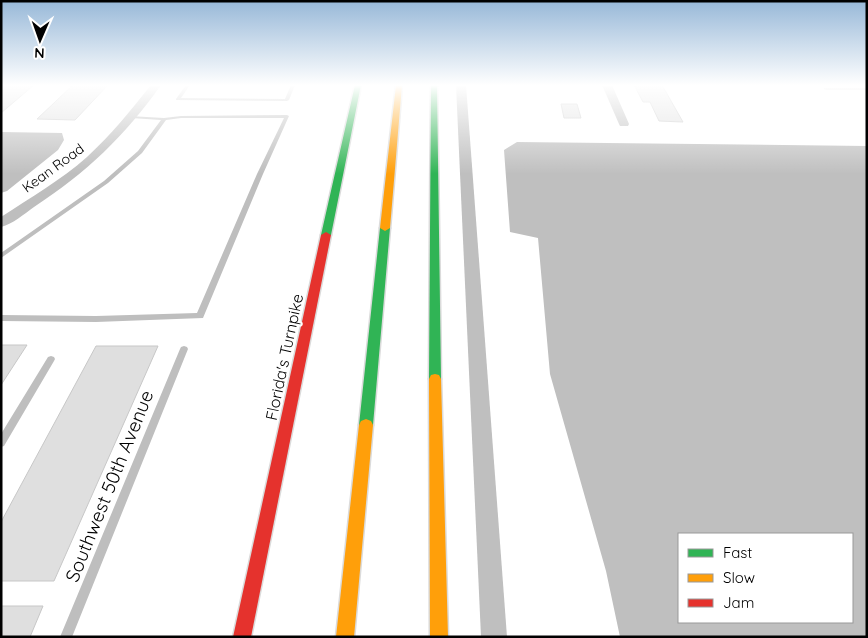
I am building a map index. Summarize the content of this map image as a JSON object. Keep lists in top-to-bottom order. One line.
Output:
{"streets":{"highway":["Florida's Turnpike"],"street":["Kean Road"],"lane":["Southwest 50th Avenue"]},"legend":["Fast","Slow","Jam"],"north":"bottom"}
